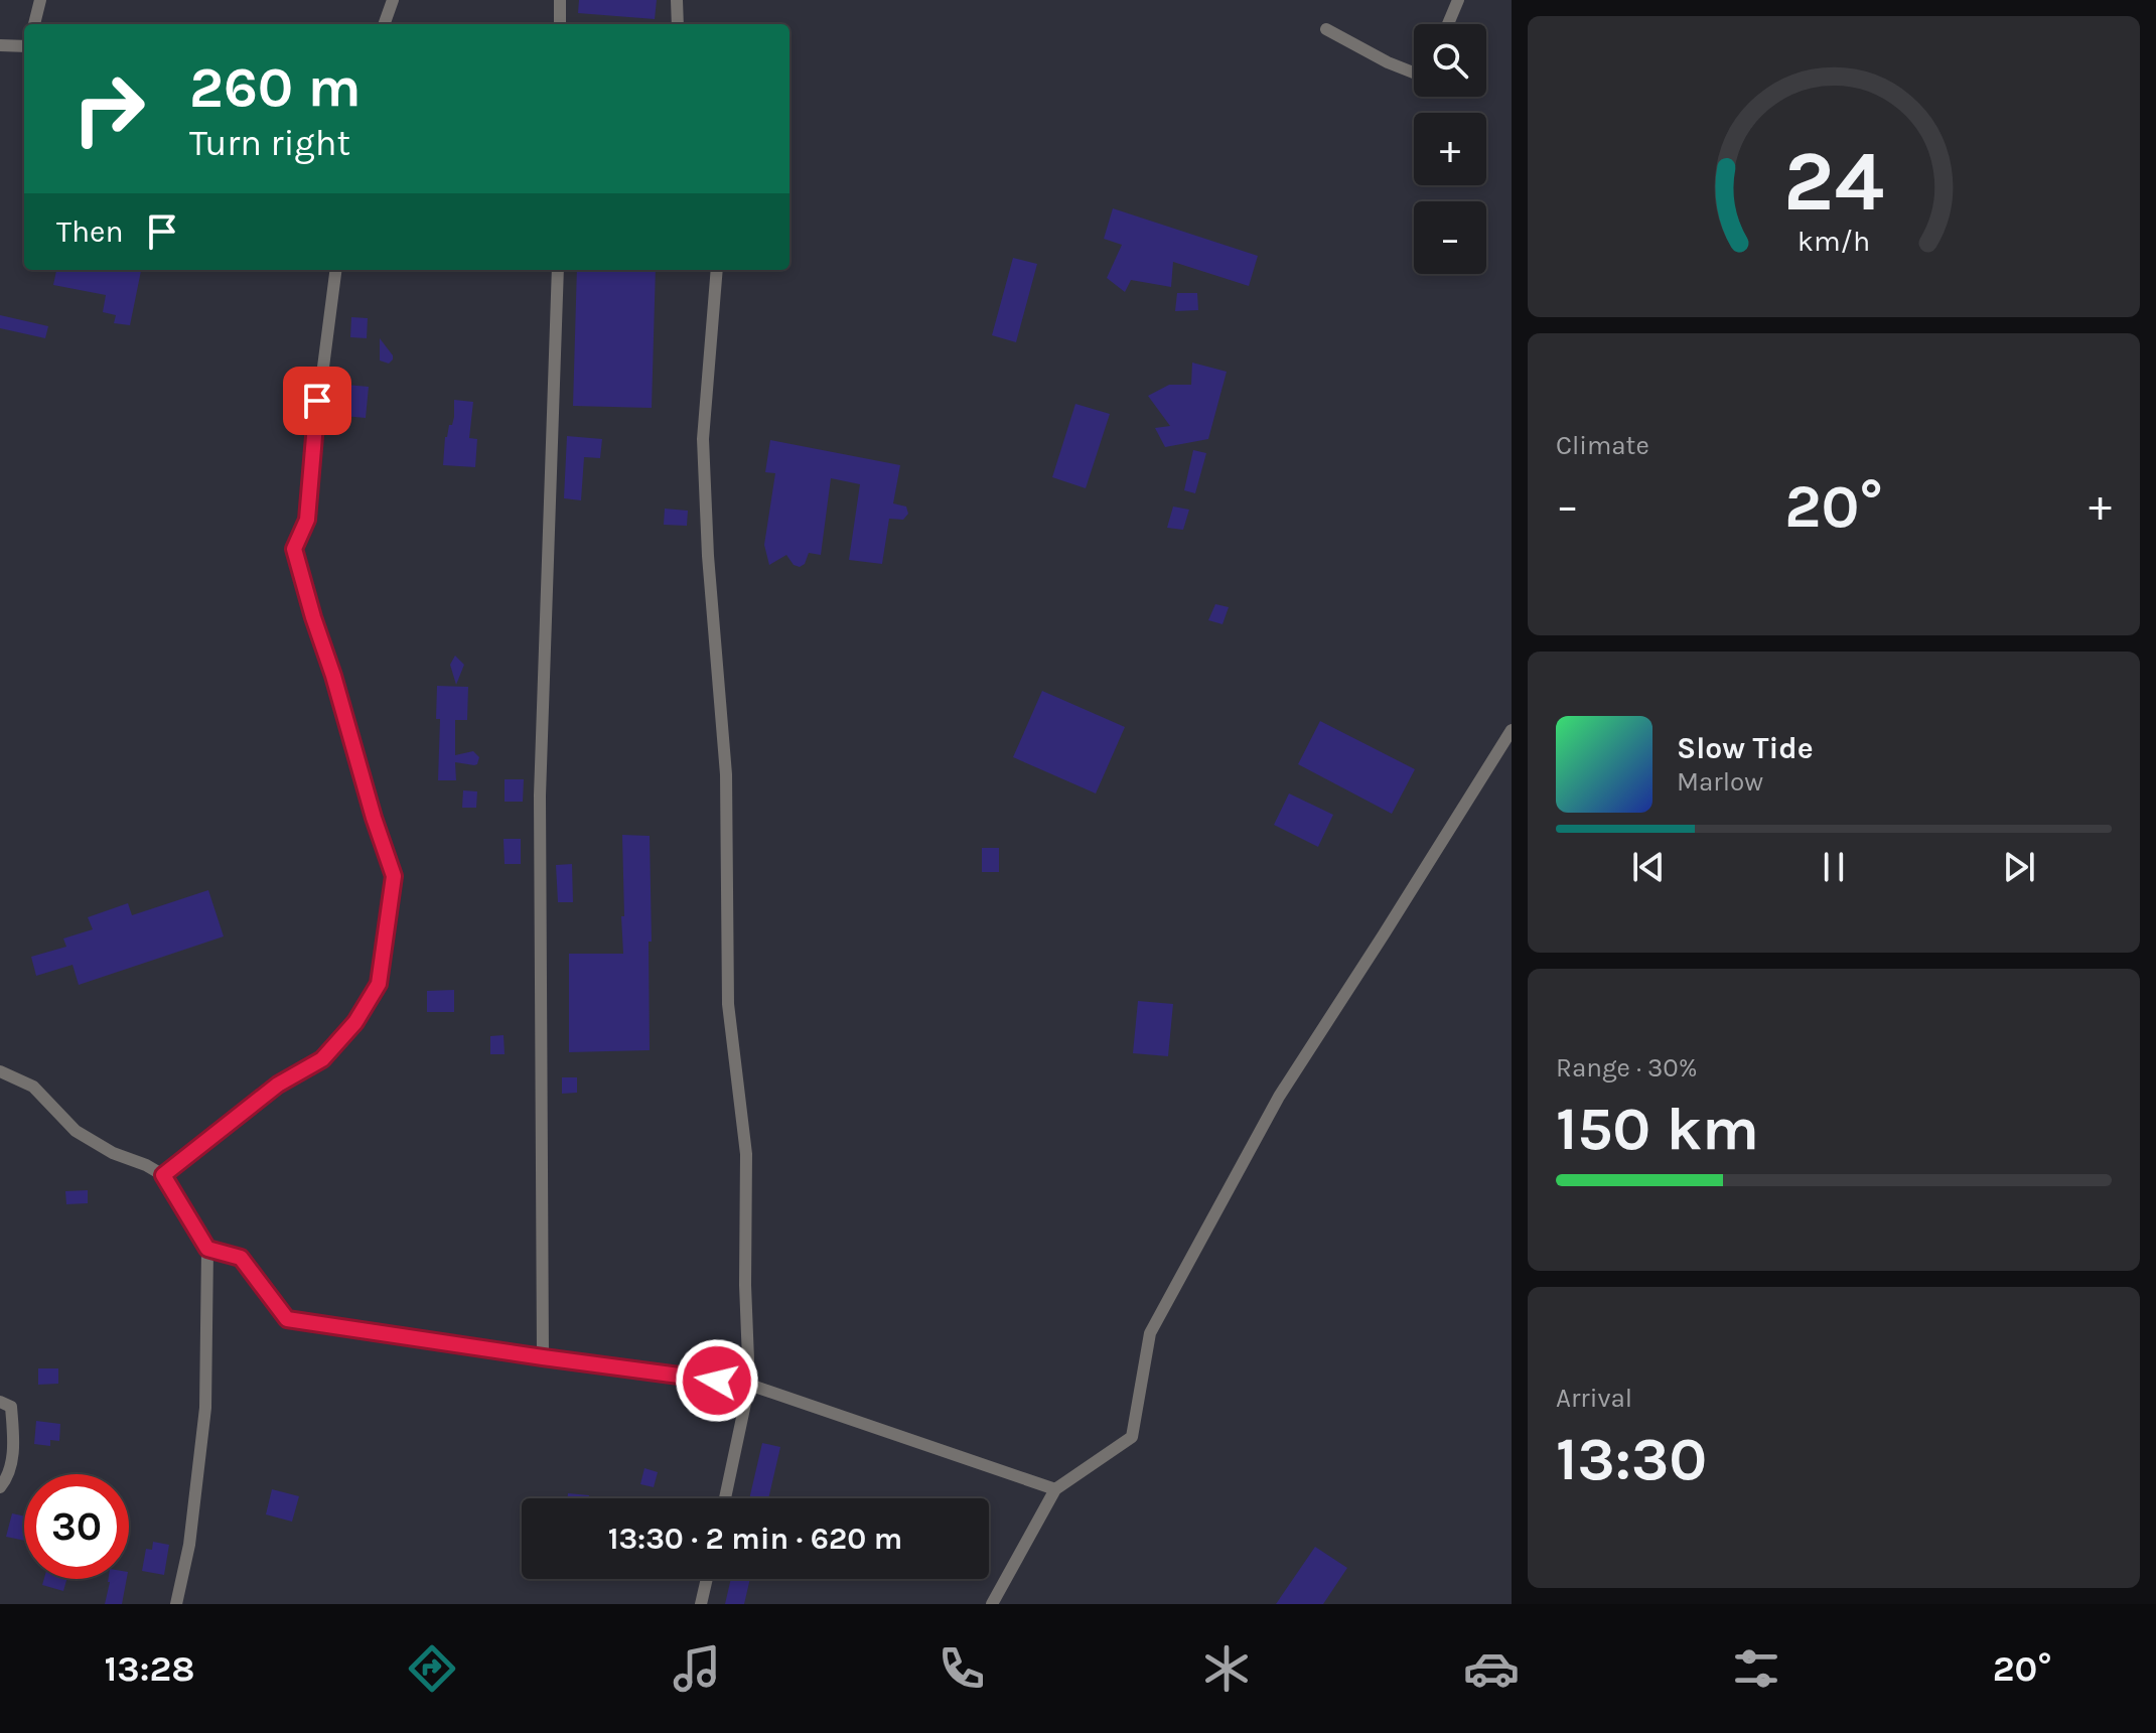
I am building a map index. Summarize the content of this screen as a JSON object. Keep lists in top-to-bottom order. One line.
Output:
{"page":{"map_buttons":["+","−"],"turn":["260 m","Turn right"],"then":"Then","tile":["Climate",["Range · 30%","150 km"],["Arrival","13:30"]],"heat":["−","20°","+"],"song":["Slow Tide","Marlow"],"limit":"30","trip":"13:30 · 2 min · 620 m","tabs":["13:28","20°"],"gauge":["24","km/h"]}}
